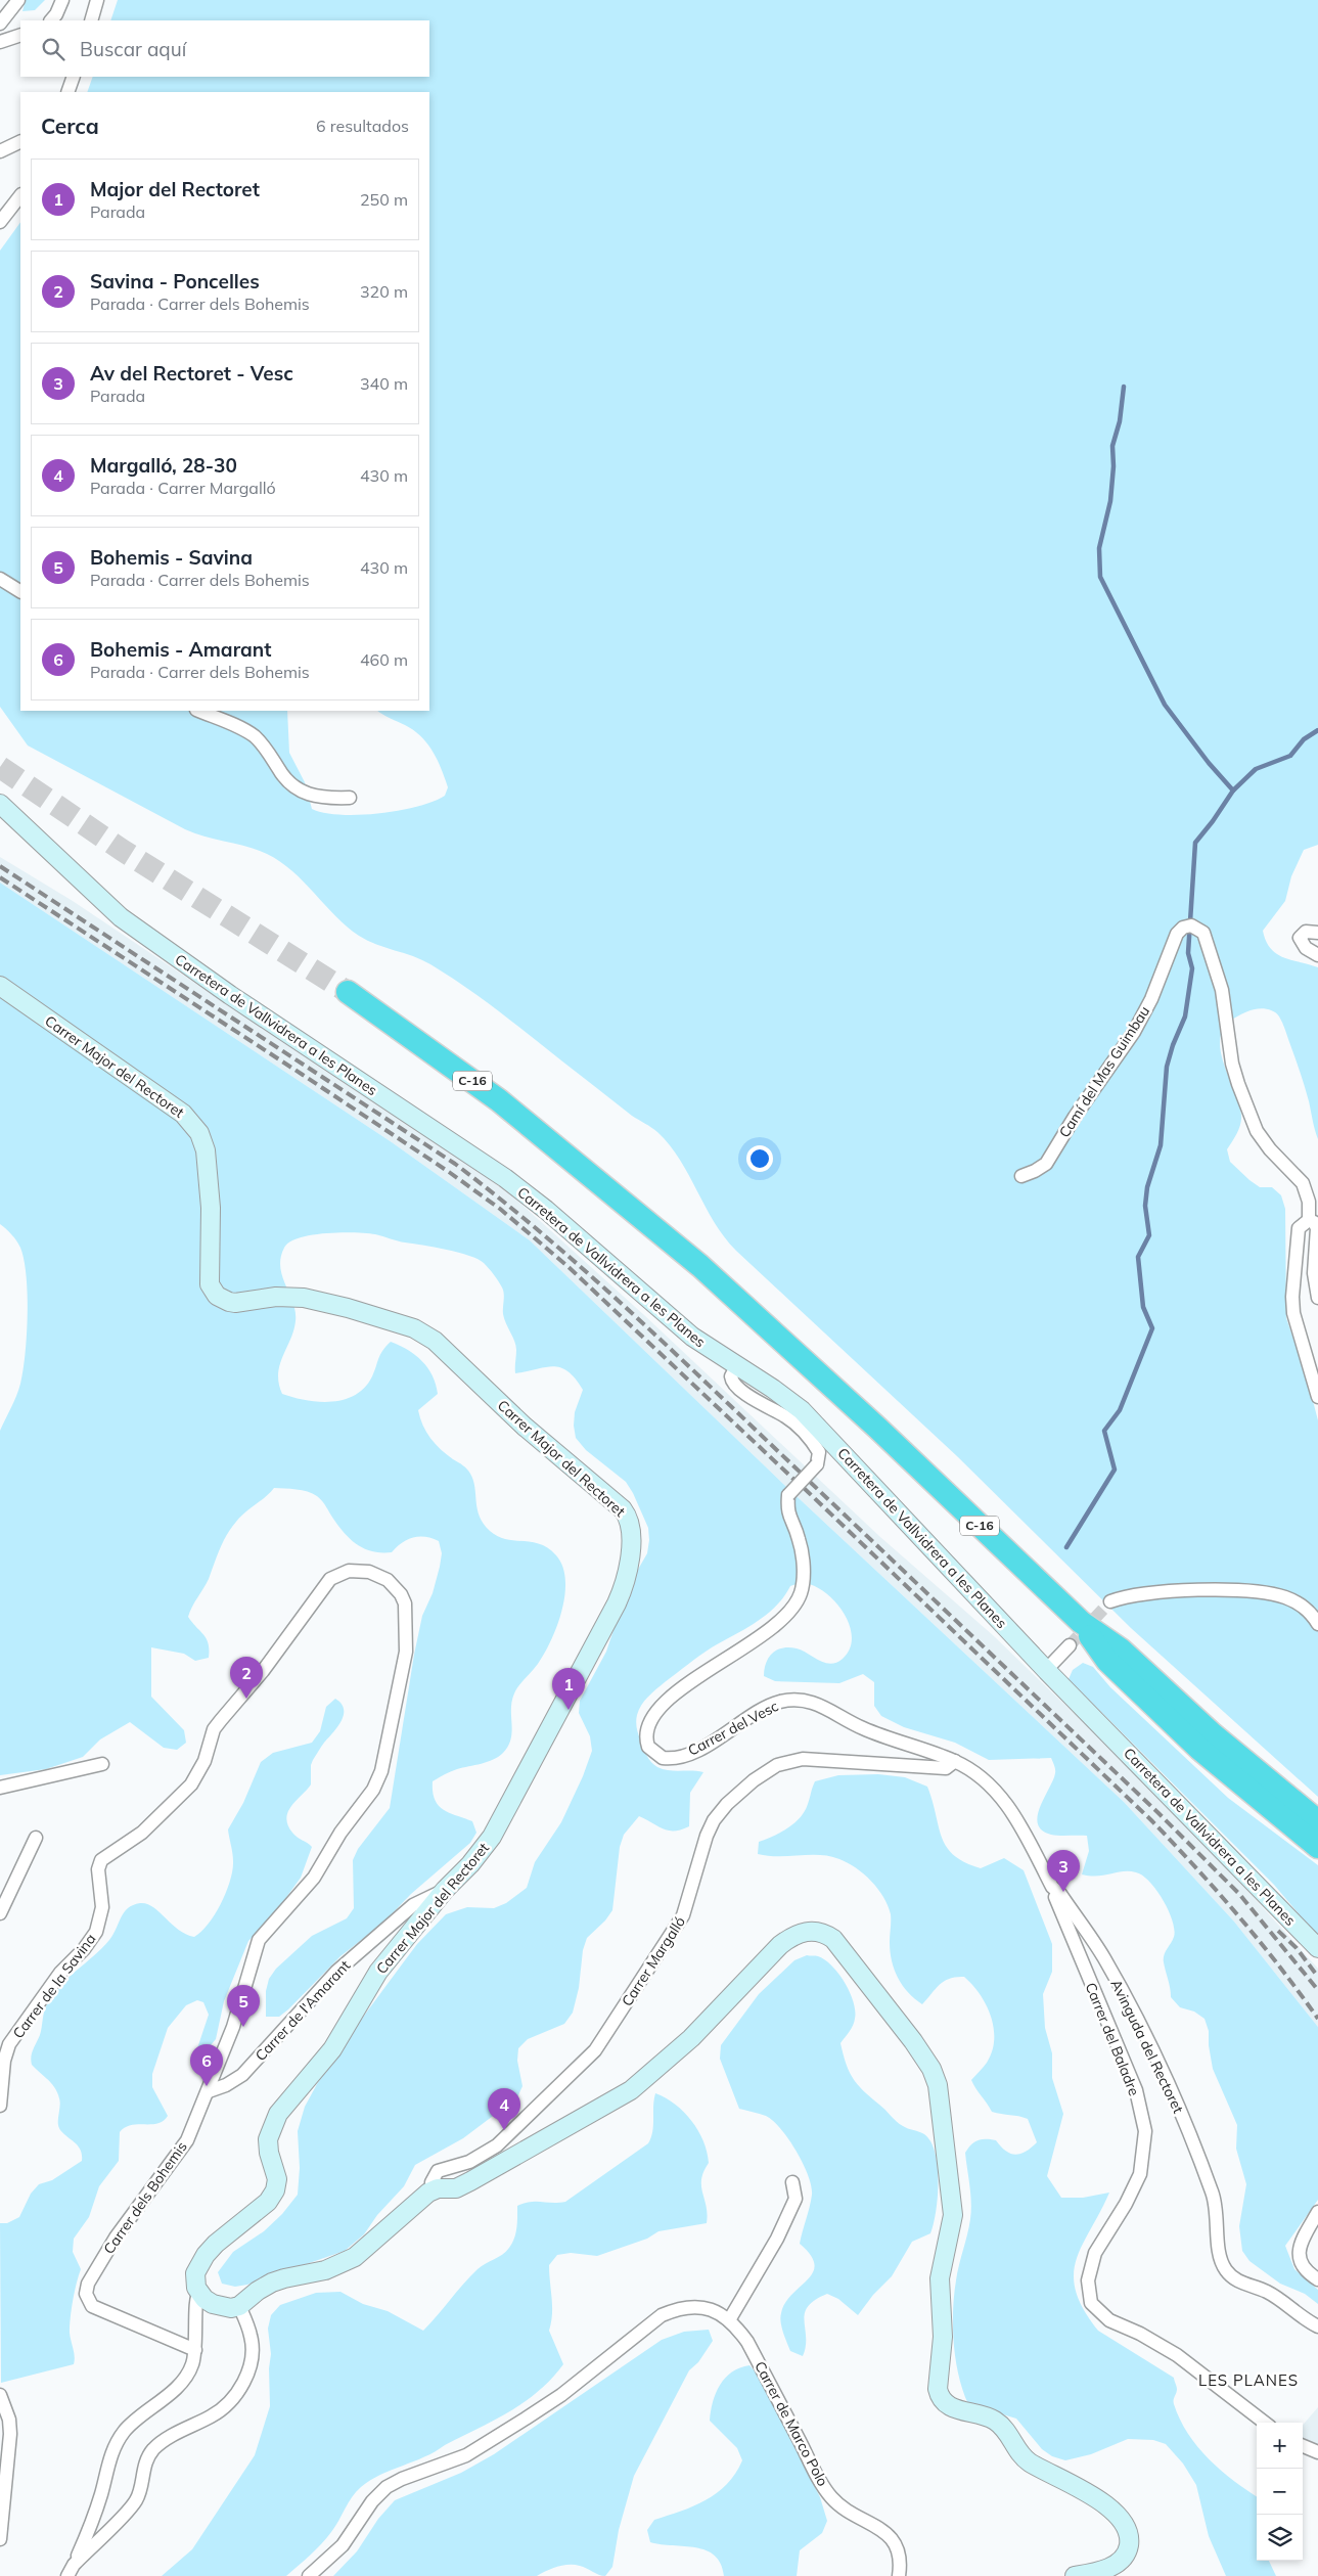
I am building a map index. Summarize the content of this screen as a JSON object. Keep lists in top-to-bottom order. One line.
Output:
{"streets":{"highway":["C-16"],"street":["Carretera de Vallvidrera a les Planes","Carrer Major del Rectoret","Camí del Mas Guimbau","Carrer del Vesc","Carrer Margalló","Carrer de la Savina","Carrer de l'Amarant","Carrer del Baladre","Avinguda del Rectoret","Carrer dels Bohemis","Carrer de Marco Polo"]},"crossings":[["Carretera de Vallvidrera a les Planes","Carrer del Vesc"],["Carrer Major del Rectoret","Carrer de l'Amarant"],["Carrer del Vesc","Carrer Margalló"],["Carrer del Vesc","Avinguda del Rectoret"],["Carrer Margalló","Avinguda del Rectoret"],["Carrer de la Savina","Carrer dels Bohemis"],["Carrer de l'Amarant","Carrer dels Bohemis"],["Carrer del Baladre","Avinguda del Rectoret"]],"districts":["LES PLANES"],"page":{"search":"Buscar aquí","heading":["Cerca","6 resultados"],"list":[{"mark":"1","name":"Major del Rectoret","note":"Parada","value":"250 m"},{"mark":"2","name":"Savina - Poncelles","note":"Parada · Carrer dels Bohemis","value":"320 m"},{"mark":"3","name":"Av del Rectoret - Vesc","note":"Parada","value":"340 m"},{"mark":"4","name":"Margalló, 28-30","note":"Parada · Carrer Margalló","value":"430 m"},{"mark":"5","name":"Bohemis - Savina","note":"Parada · Carrer dels Bohemis","value":"430 m"},{"mark":"6","name":"Bohemis - Amarant","note":"Parada · Carrer dels Bohemis","value":"460 m"}],"pins":["2","1","3","5","6","4"],"map_buttons":["+","−"]}}
